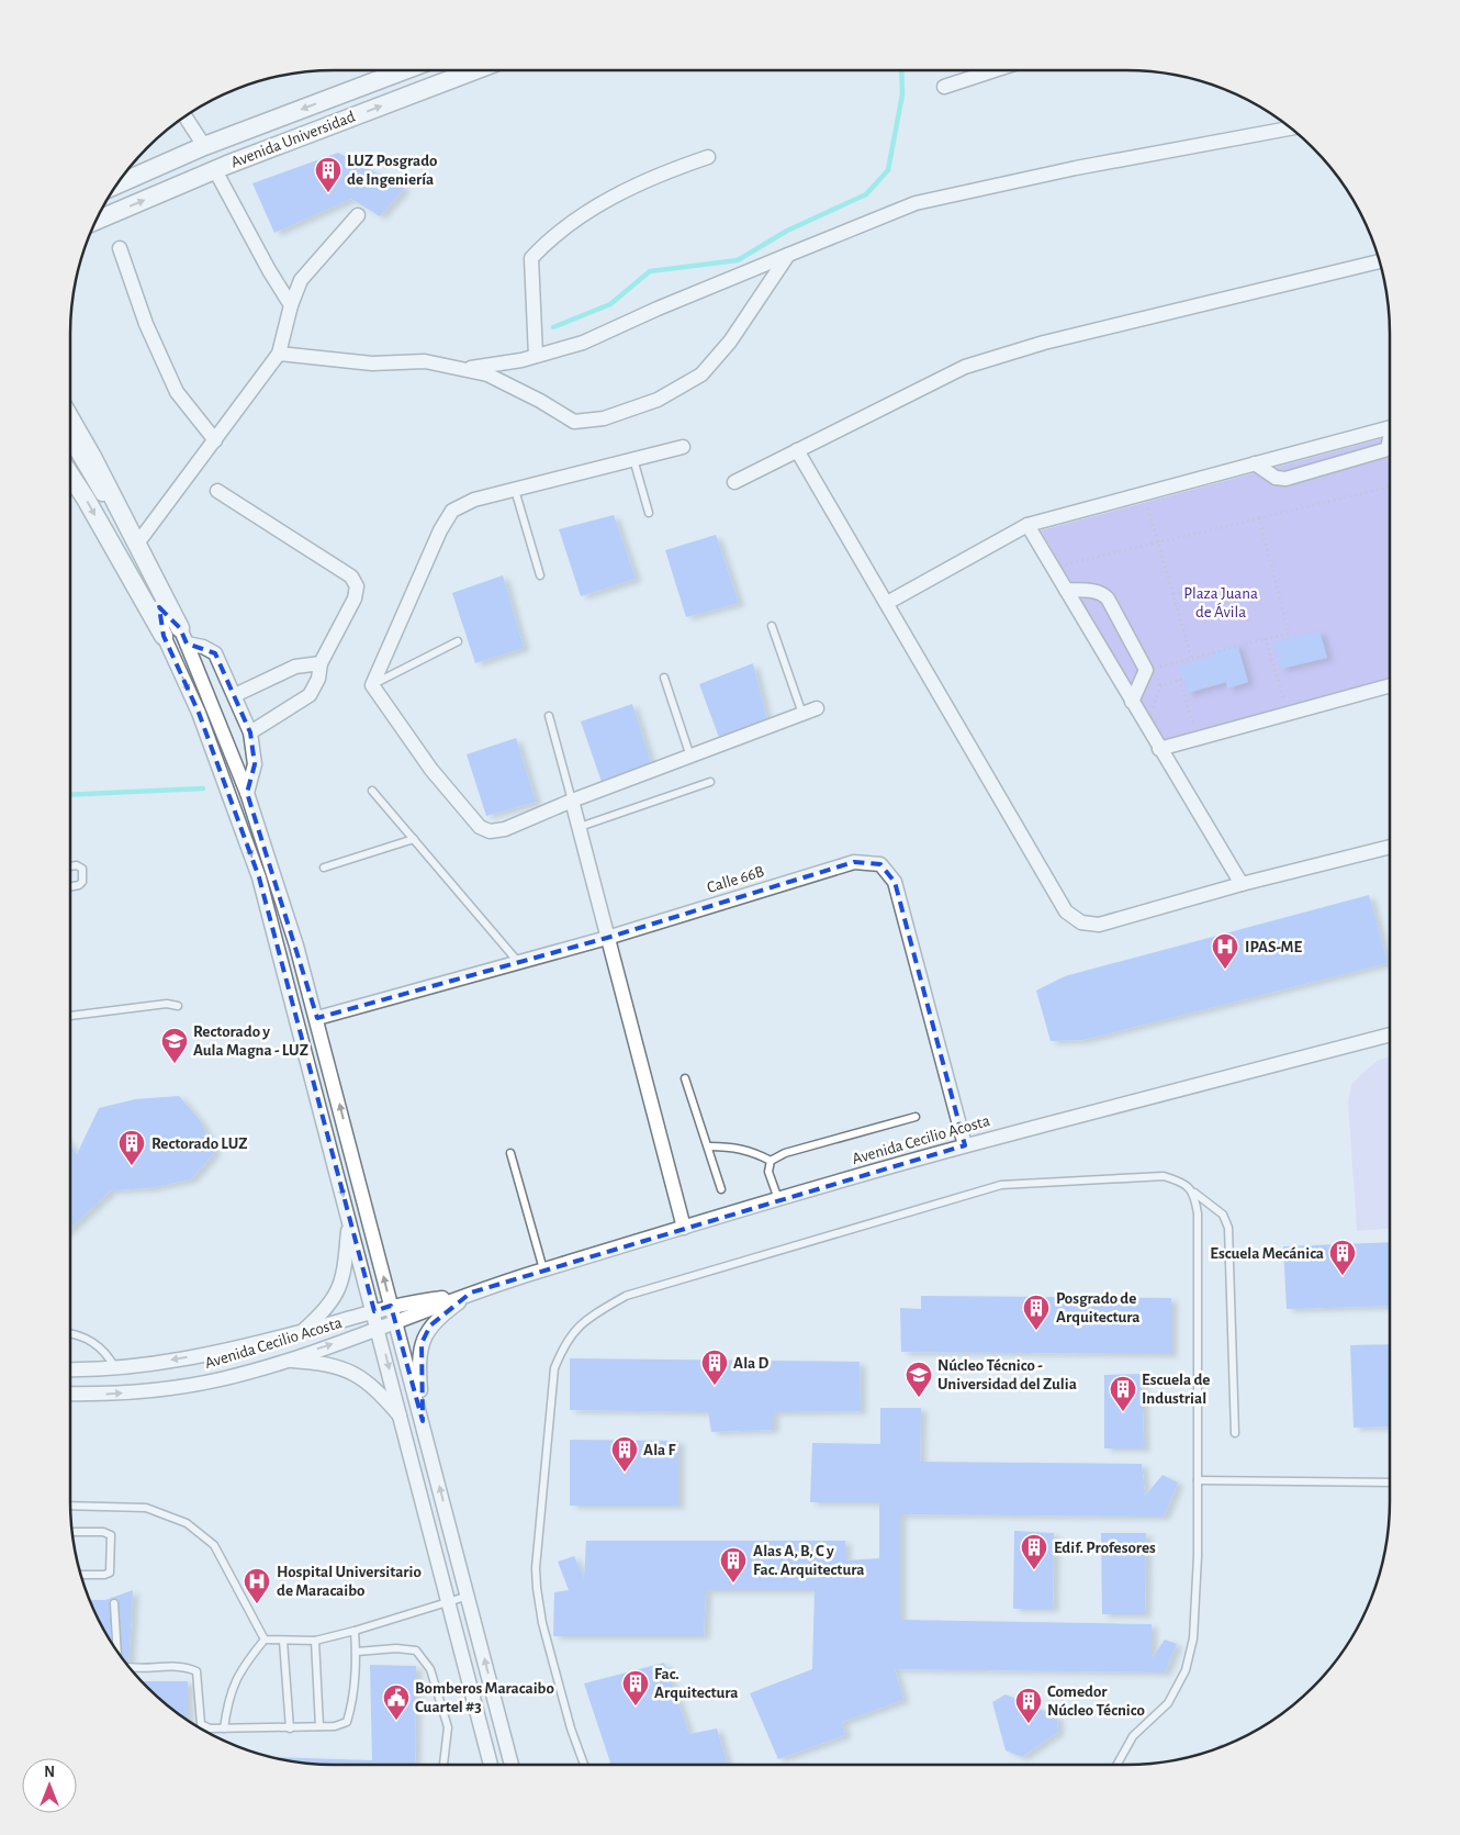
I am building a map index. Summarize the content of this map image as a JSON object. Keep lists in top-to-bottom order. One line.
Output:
{"streets":{"street":["Avenida Universidad","Calle 66B","Avenida Cecilio Acosta"]},"crossings":[["Calle 66B","Avenida Cecilio Acosta"]],"parks":["Plaza Juana de Ávila"],"places":{"building":["LUZ Posgrado de Ingeniería","Rectorado LUZ","Escuela Mecánica","Posgrado de Arquitectura","Ala D","Escuela de Industrial","Ala F","Edif. Profesores","Alas A, B, C y Fac. Arquitectura","Fac. Arquitectura","Comedor Núcleo Técnico"],"hospital":["IPAS-ME","Hospital Universitario de Maracaibo"],"school or university":["Rectorado y Aula Magna - LUZ","Núcleo Técnico - Universidad del Zulia"],"public building":["Bomberos Maracaibo Cuartel #3"]},"north":"top"}
